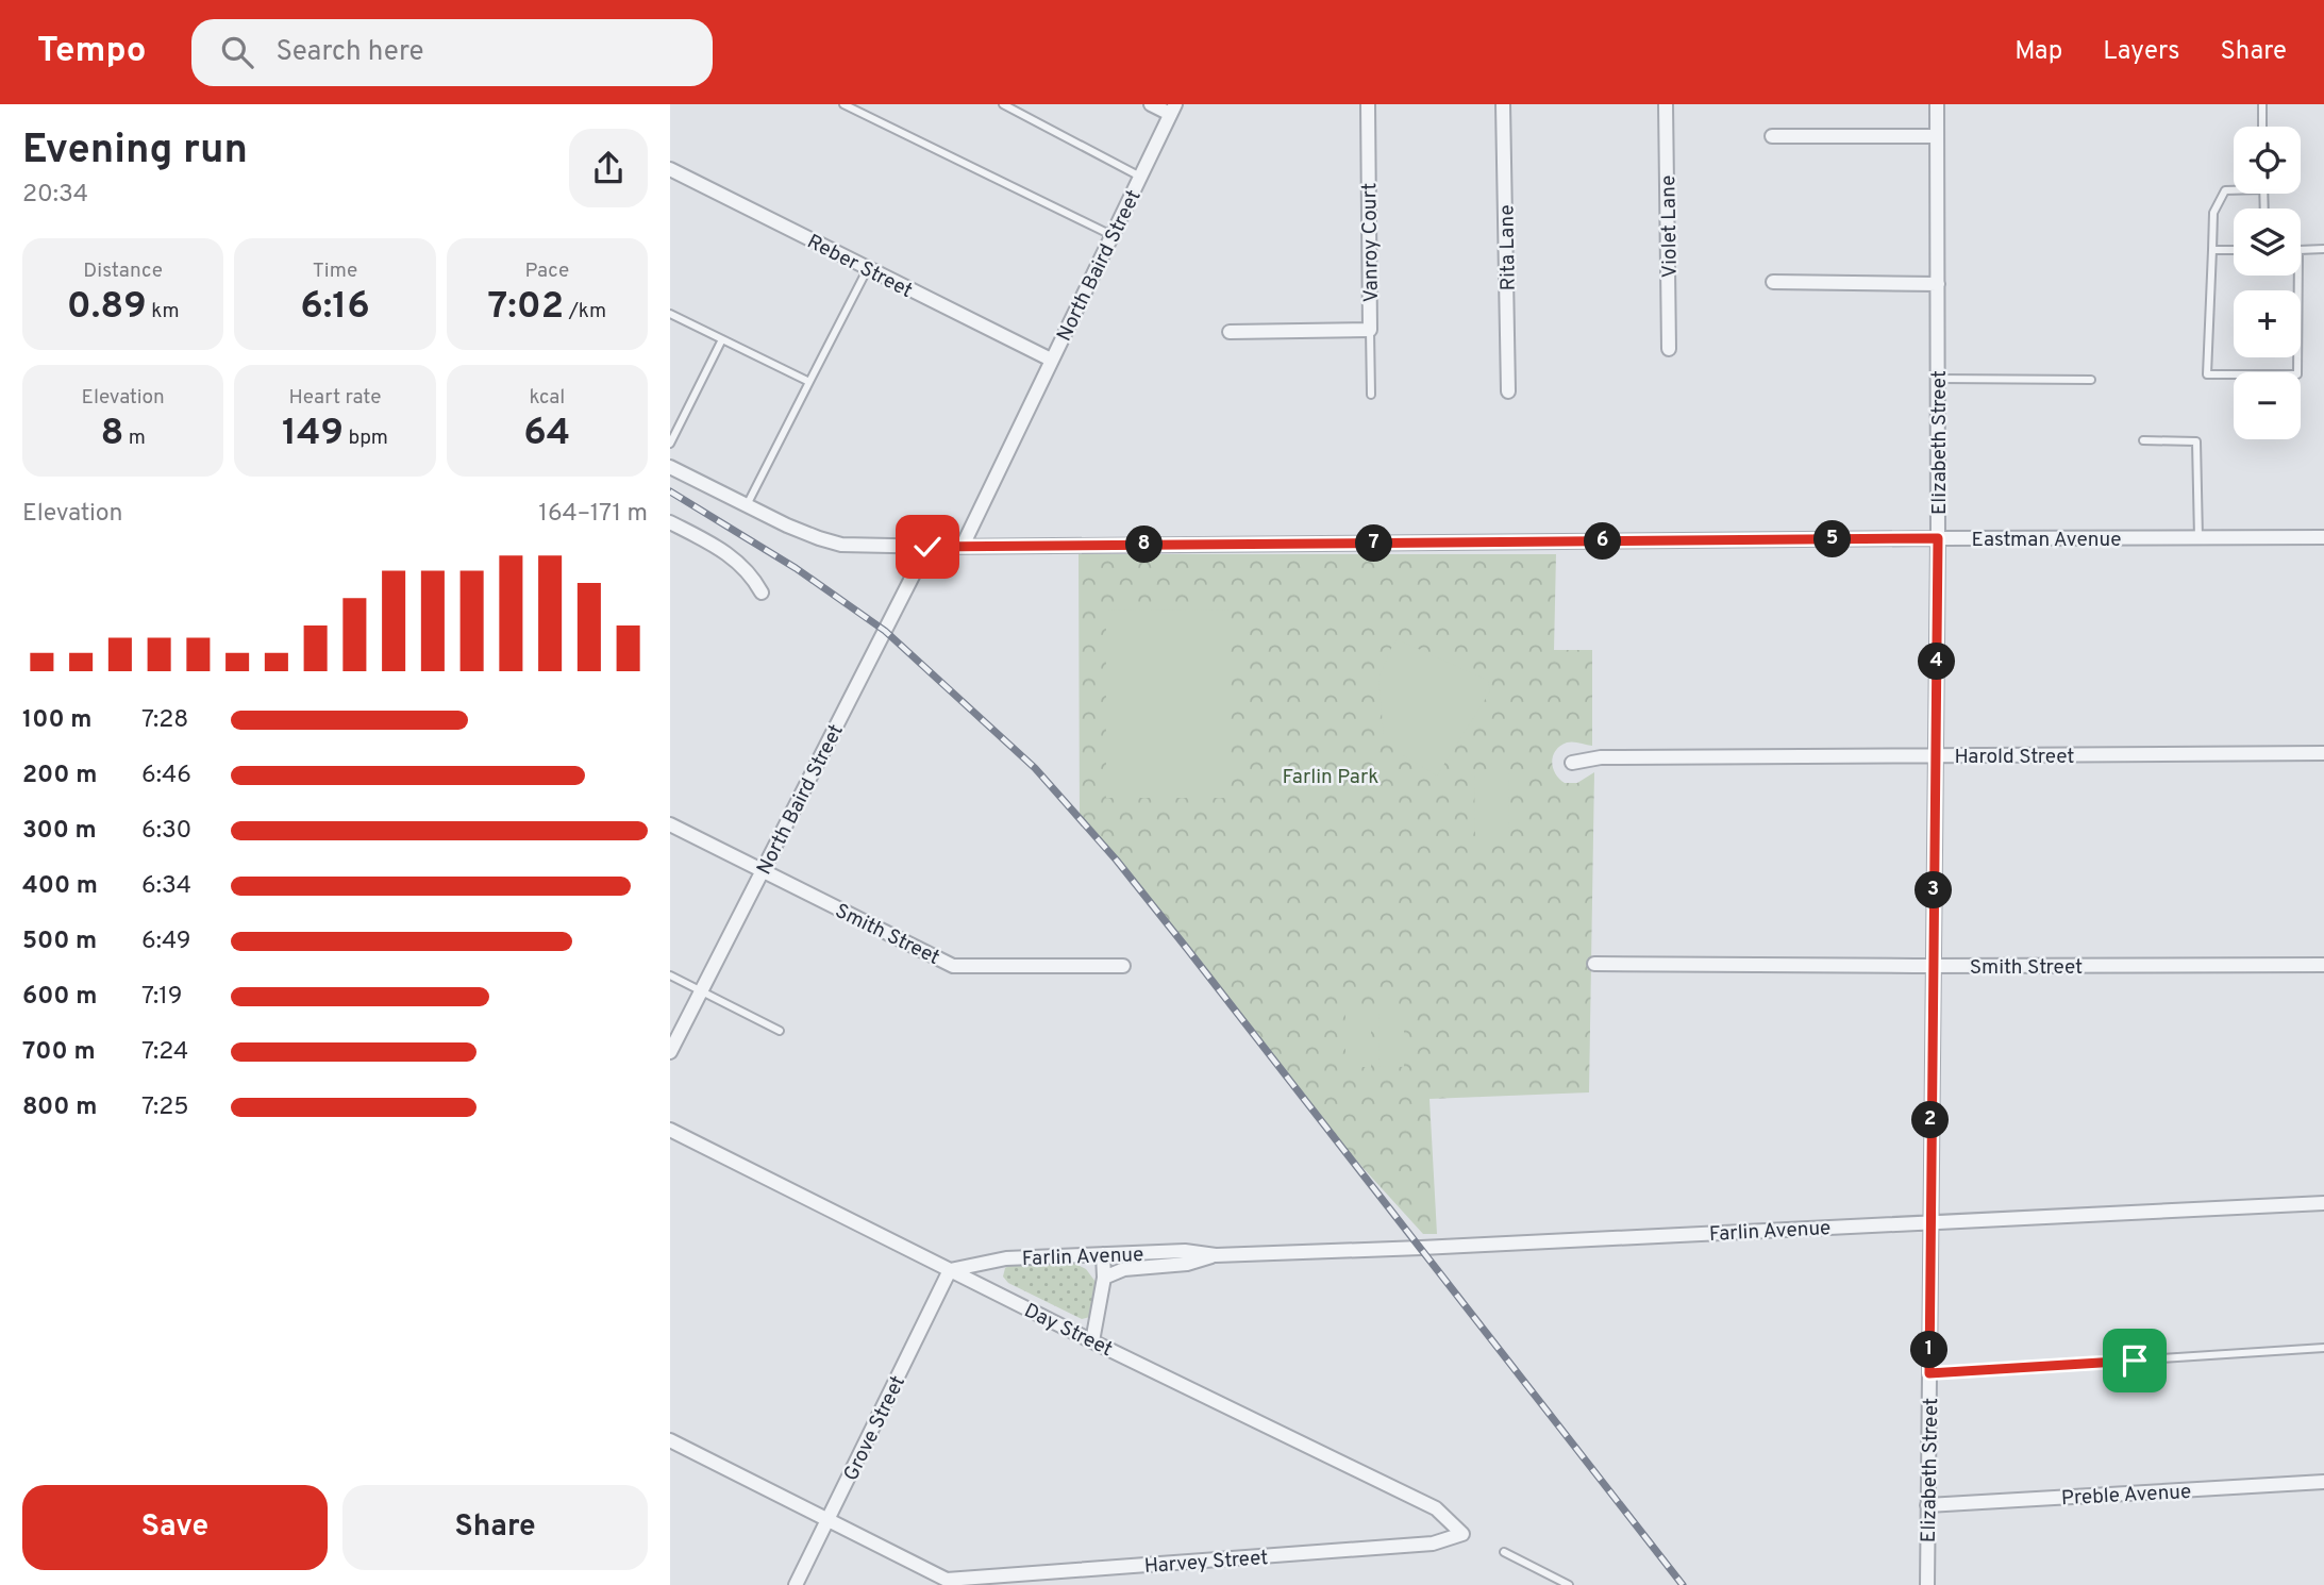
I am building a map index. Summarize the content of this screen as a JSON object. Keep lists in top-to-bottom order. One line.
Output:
{"streets":{"street":["Violet Lane","Vanroy Court","Rita Lane","Reber Street","North Baird Street","Elizabeth Street","Eastman Avenue","Harold Street","Smith Street","Farlin Avenue","Day Street","Grove Street","Preble Avenue","Harvey Street"]},"crossings":[["Reber Street","North Baird Street"],["North Baird Street","Eastman Avenue"],["North Baird Street","Smith Street"],["Elizabeth Street","Eastman Avenue"],["Elizabeth Street","Harold Street"],["Elizabeth Street","Smith Street"],["Elizabeth Street","Farlin Avenue"],["Elizabeth Street","Preble Avenue"],["Farlin Avenue","Day Street"],["Farlin Avenue","Grove Street"],["Day Street","Grove Street"],["Day Street","Harvey Street"],["Grove Street","Harvey Street"]],"parks":["Farlin Park"],"page":{"header":"Tempo","search":"Search here","nav":["Map","Layers","Share"],"heading":["Evening run","20:34"],"map_buttons":["+","−"],"stats":[["Distance","0.89 km"],["Time","6:16"],["Pace","7:02 /km"],["Elevation","8 m"],["Heart rate","149 bpm"],["kcal","64"]],"chart":["Elevation","164–171 m"],"pins":["5","6","7","8","4","3","2","1"],"list":[{"name":"100 m","note":"7:28"},{"name":"200 m","note":"6:46"},{"name":"300 m","note":"6:30"},{"name":"400 m","note":"6:34"},{"name":"500 m","note":"6:49"},{"name":"600 m","note":"7:19"},{"name":"700 m","note":"7:24"},{"name":"800 m","note":"7:25"}],"buttons":["Save","Share"]}}
